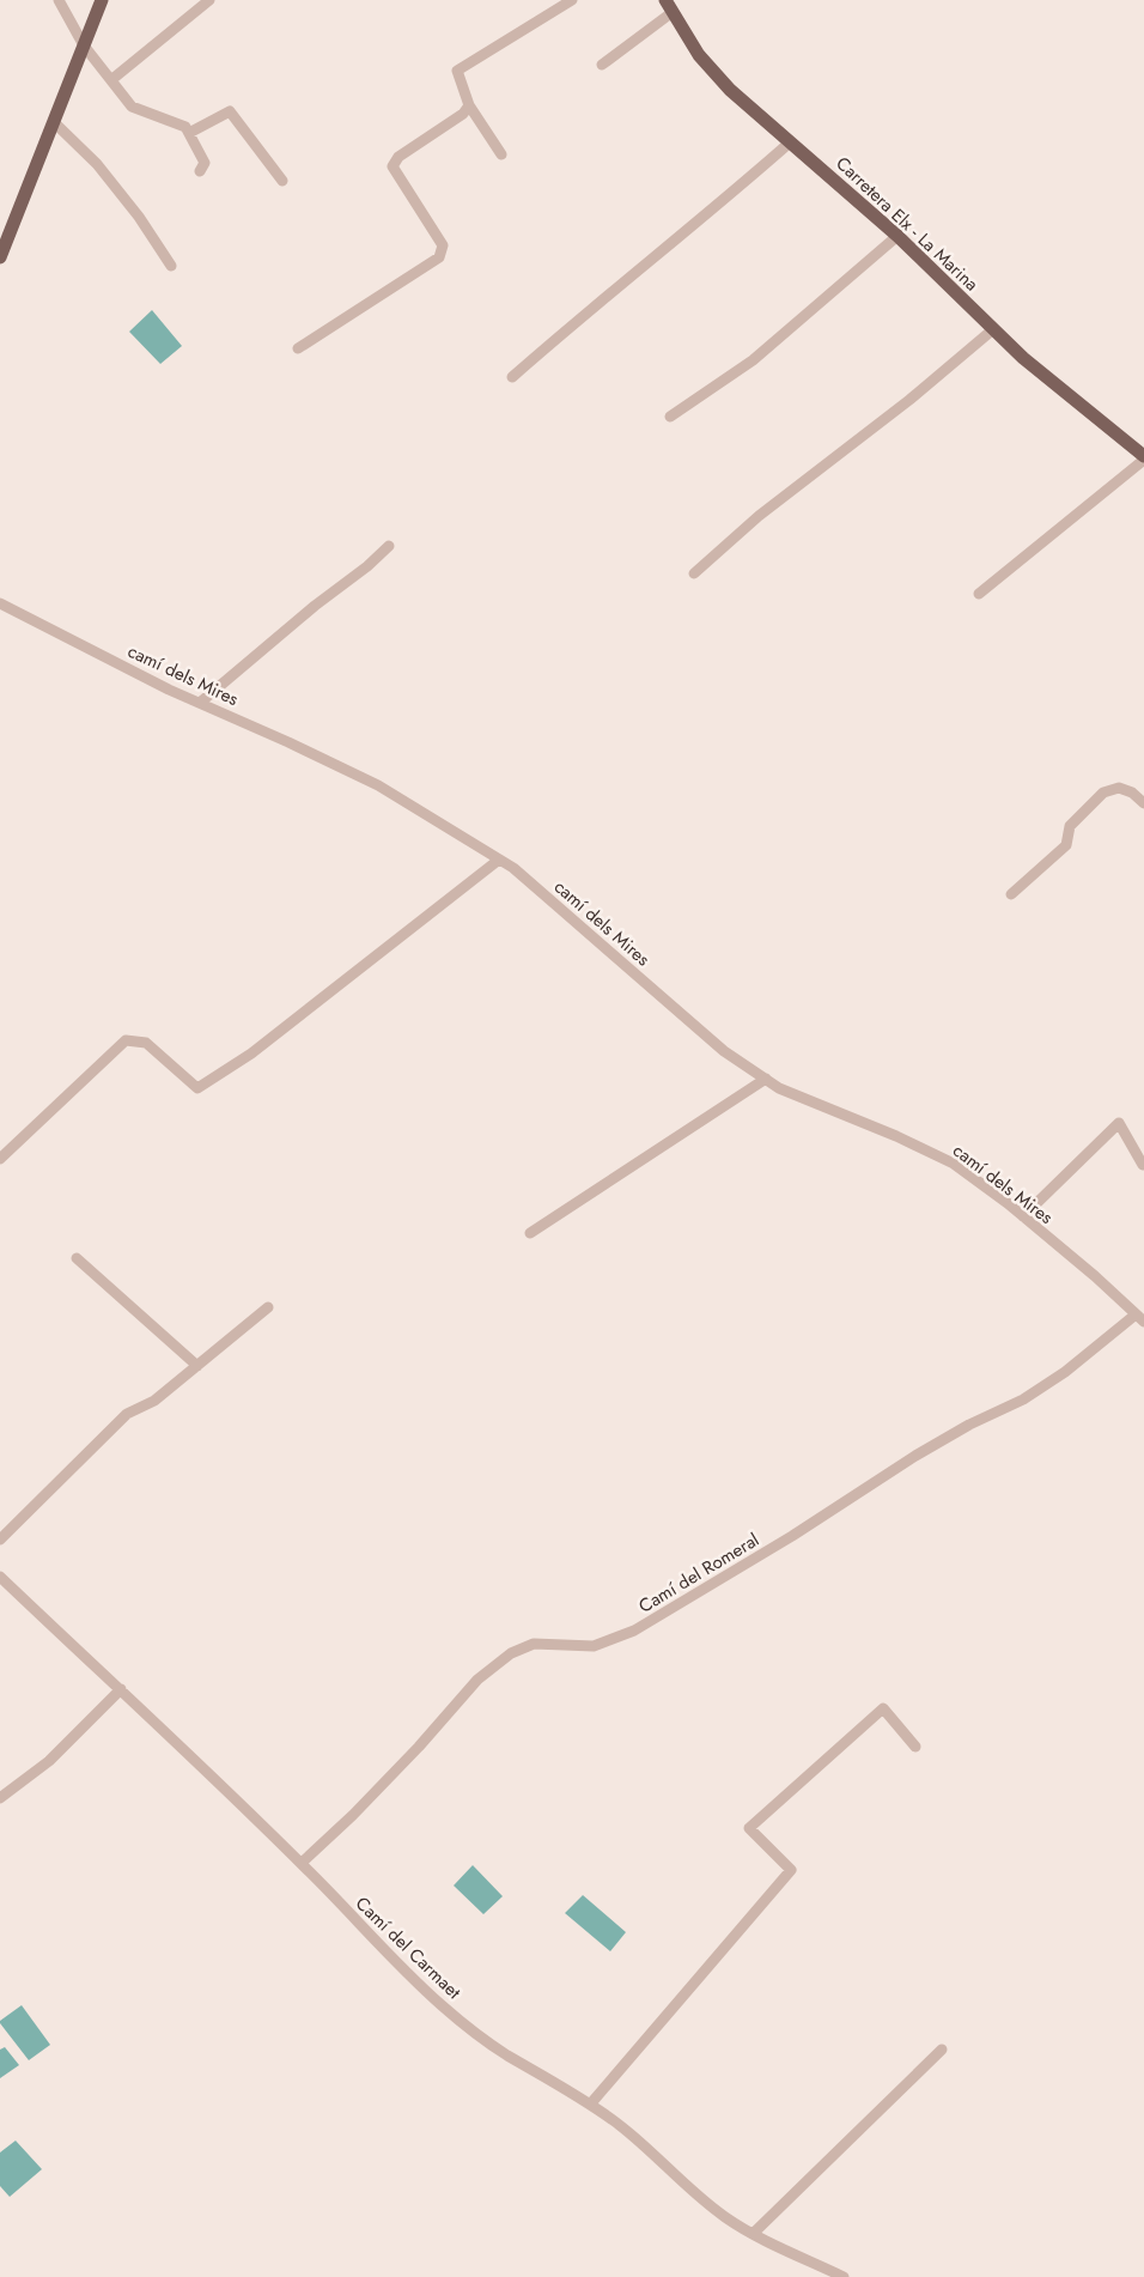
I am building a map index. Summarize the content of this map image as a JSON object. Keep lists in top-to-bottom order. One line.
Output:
{"streets":{"main road":["Carretera Elx - La Marina"],"street":["camí dels Mires","Camí del Romeral","Camí del Carmaet"]},"crossings":[["camí dels Mires","Camí del Romeral"],["Camí del Romeral","Camí del Carmaet"]]}
